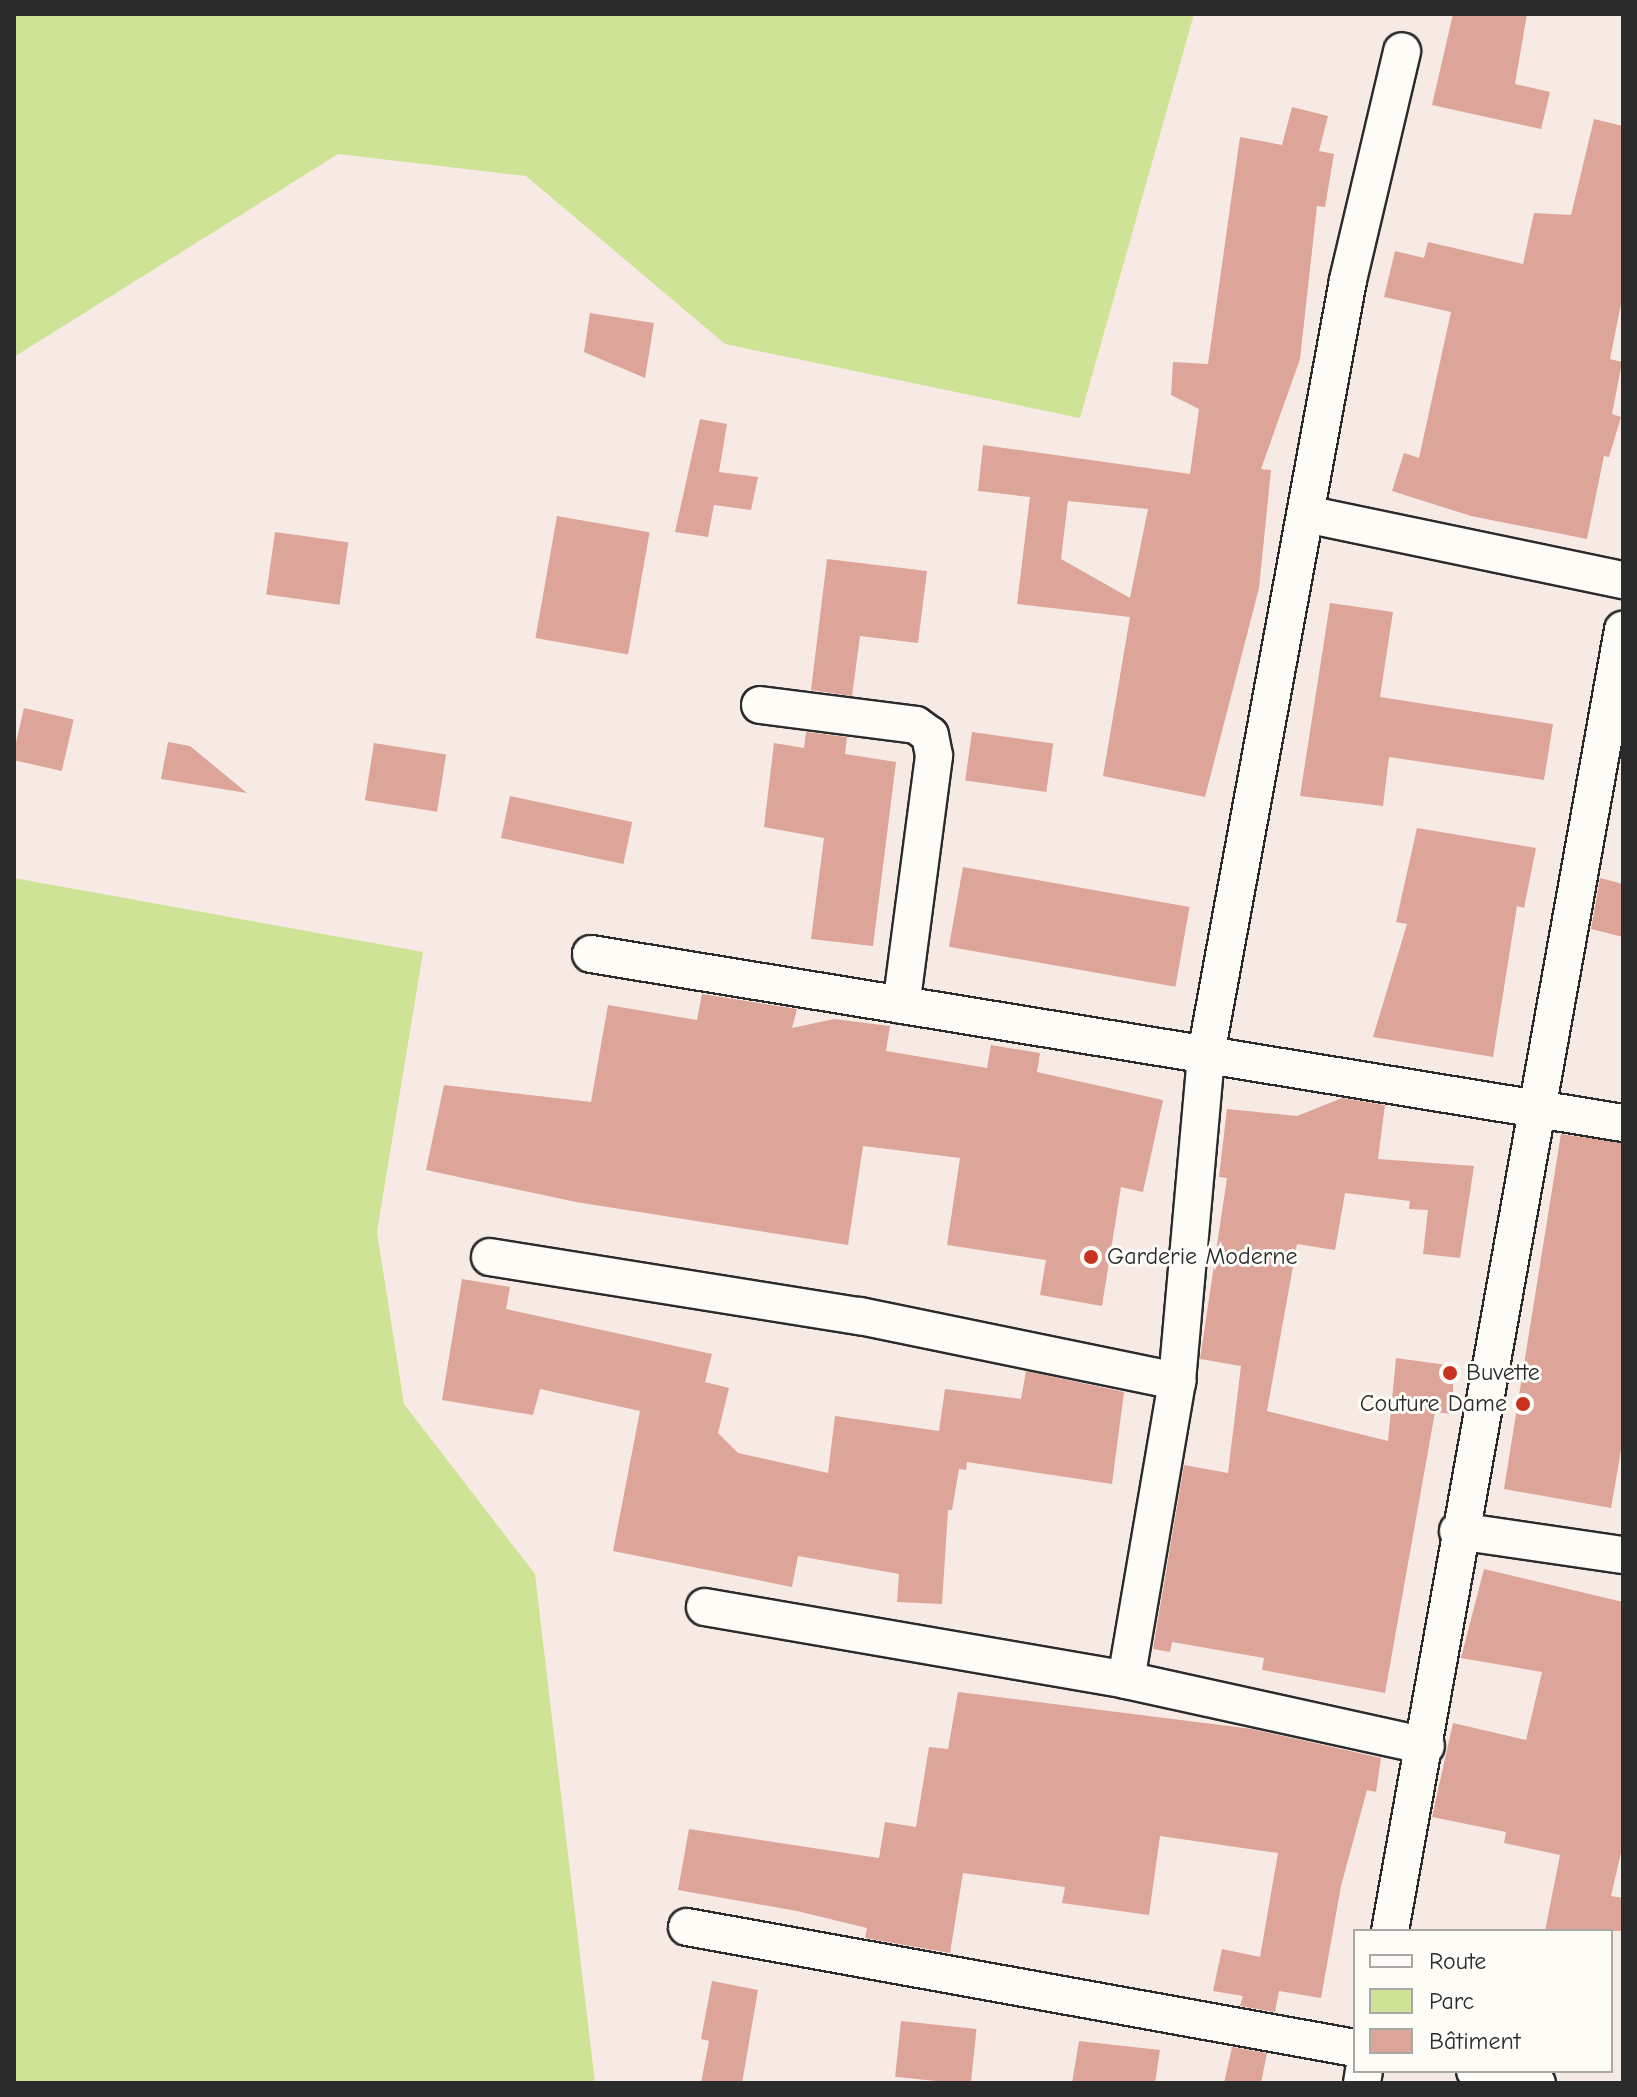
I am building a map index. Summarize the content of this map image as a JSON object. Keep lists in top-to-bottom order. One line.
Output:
{"places":["Garderie Moderne","Buvette","Couture Dame"],"legend":["Route","Parc","Bâtiment"]}
